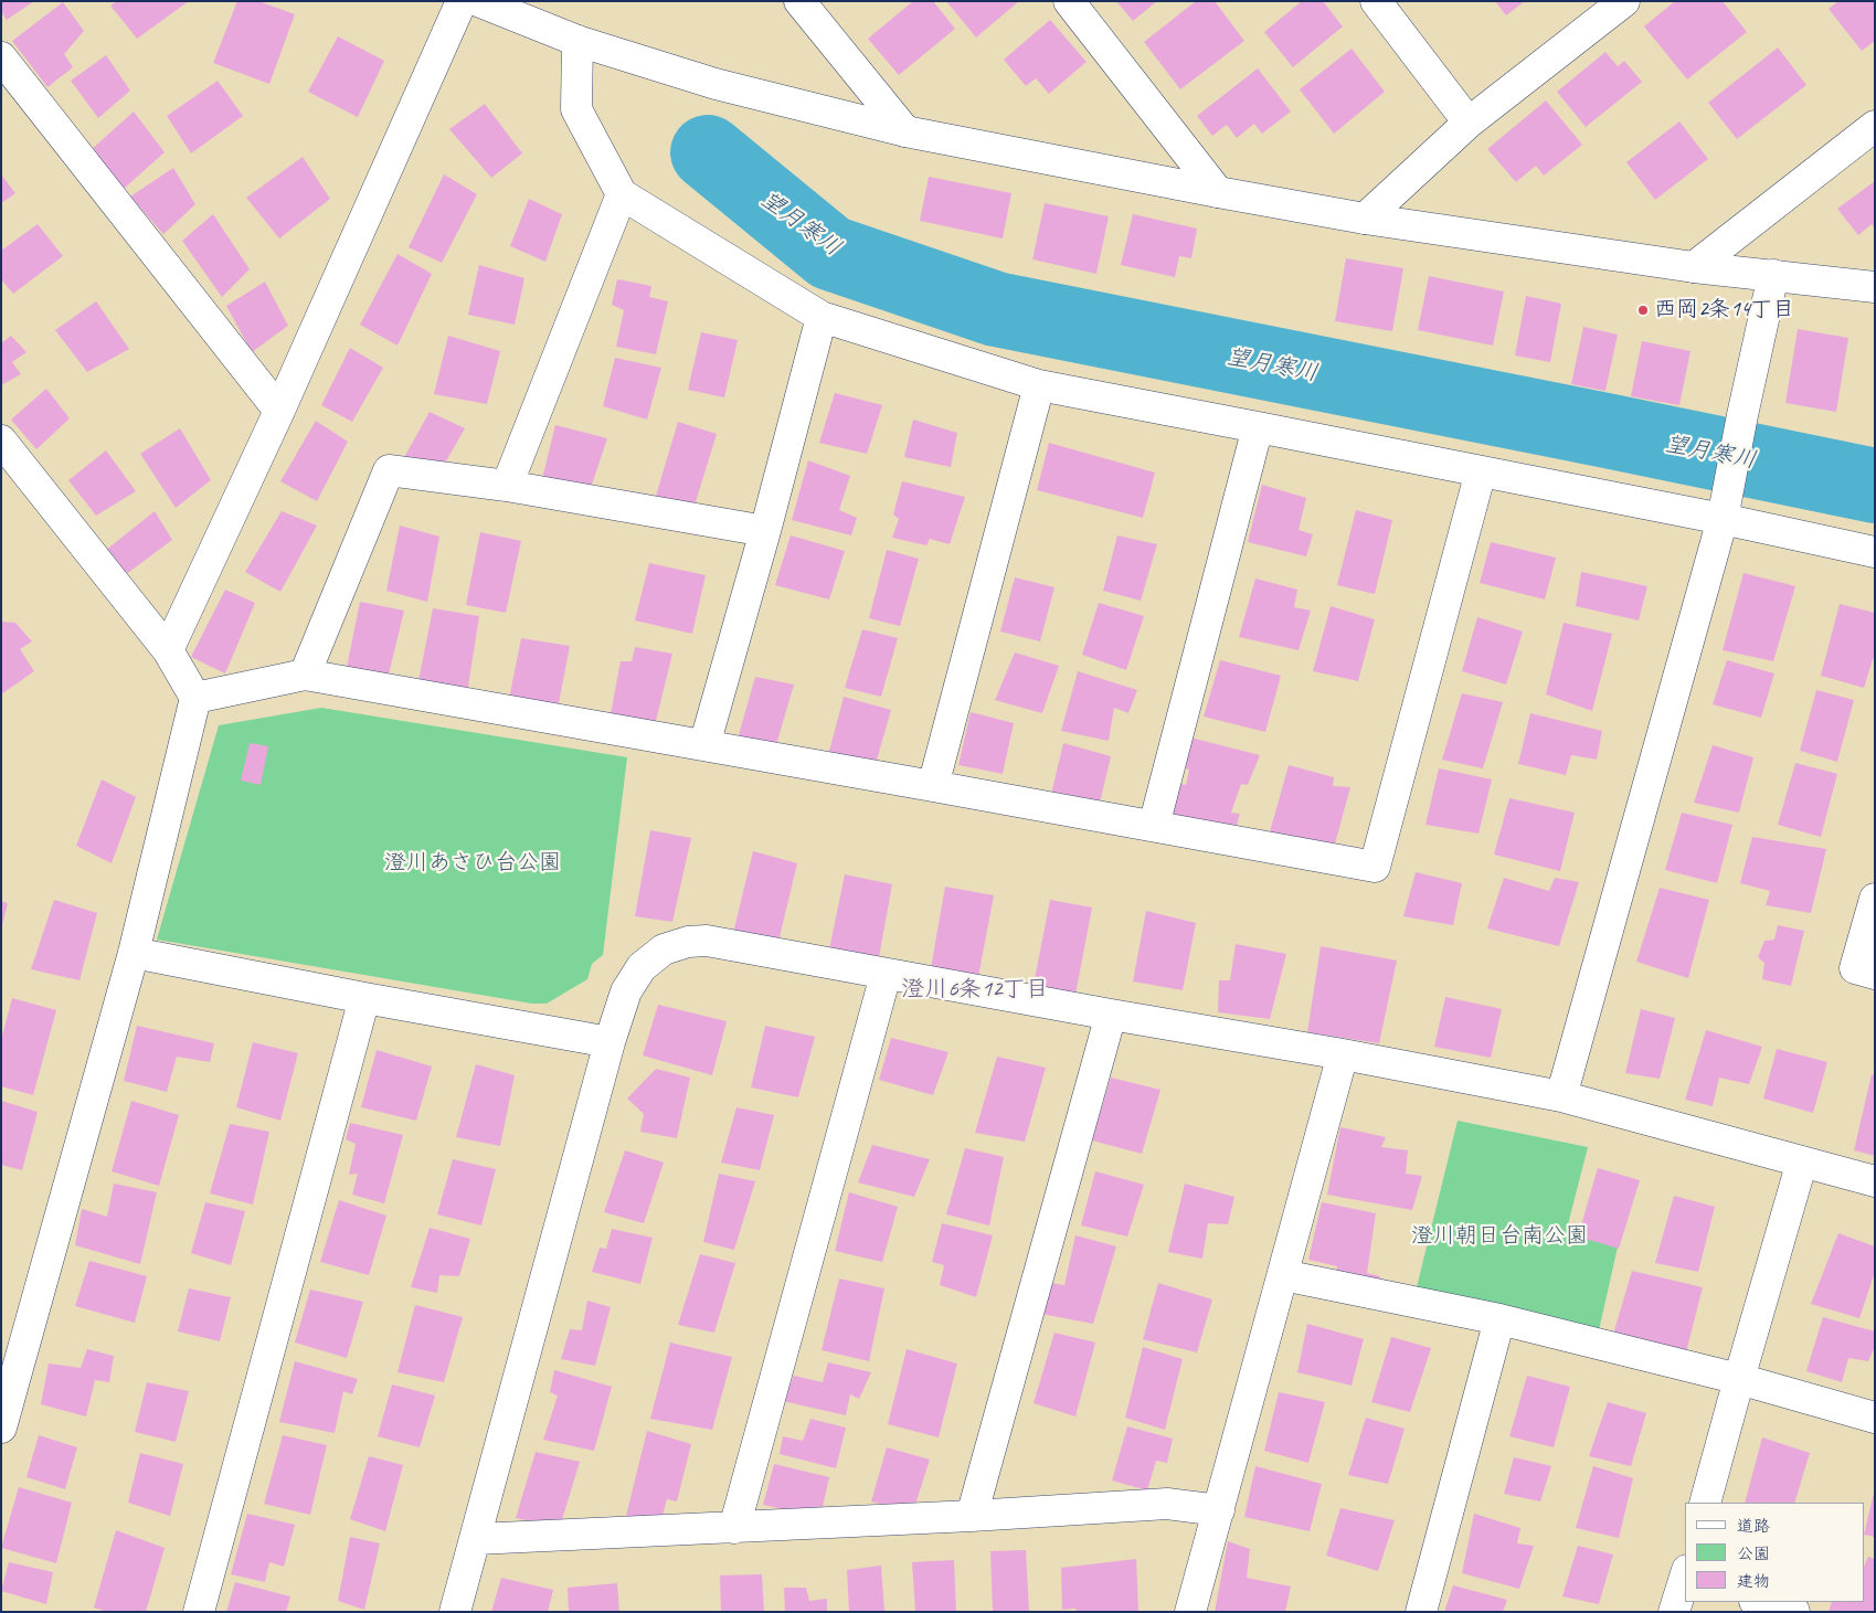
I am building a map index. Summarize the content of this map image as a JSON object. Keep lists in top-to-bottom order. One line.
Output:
{"districts":["澄川6条12丁目"],"water":["望月寒川"],"parks":["澄川あさひ台公園","澄川朝日台南公園"],"places":["西岡2条14丁目"],"legend":["道路","公園","建物"]}
